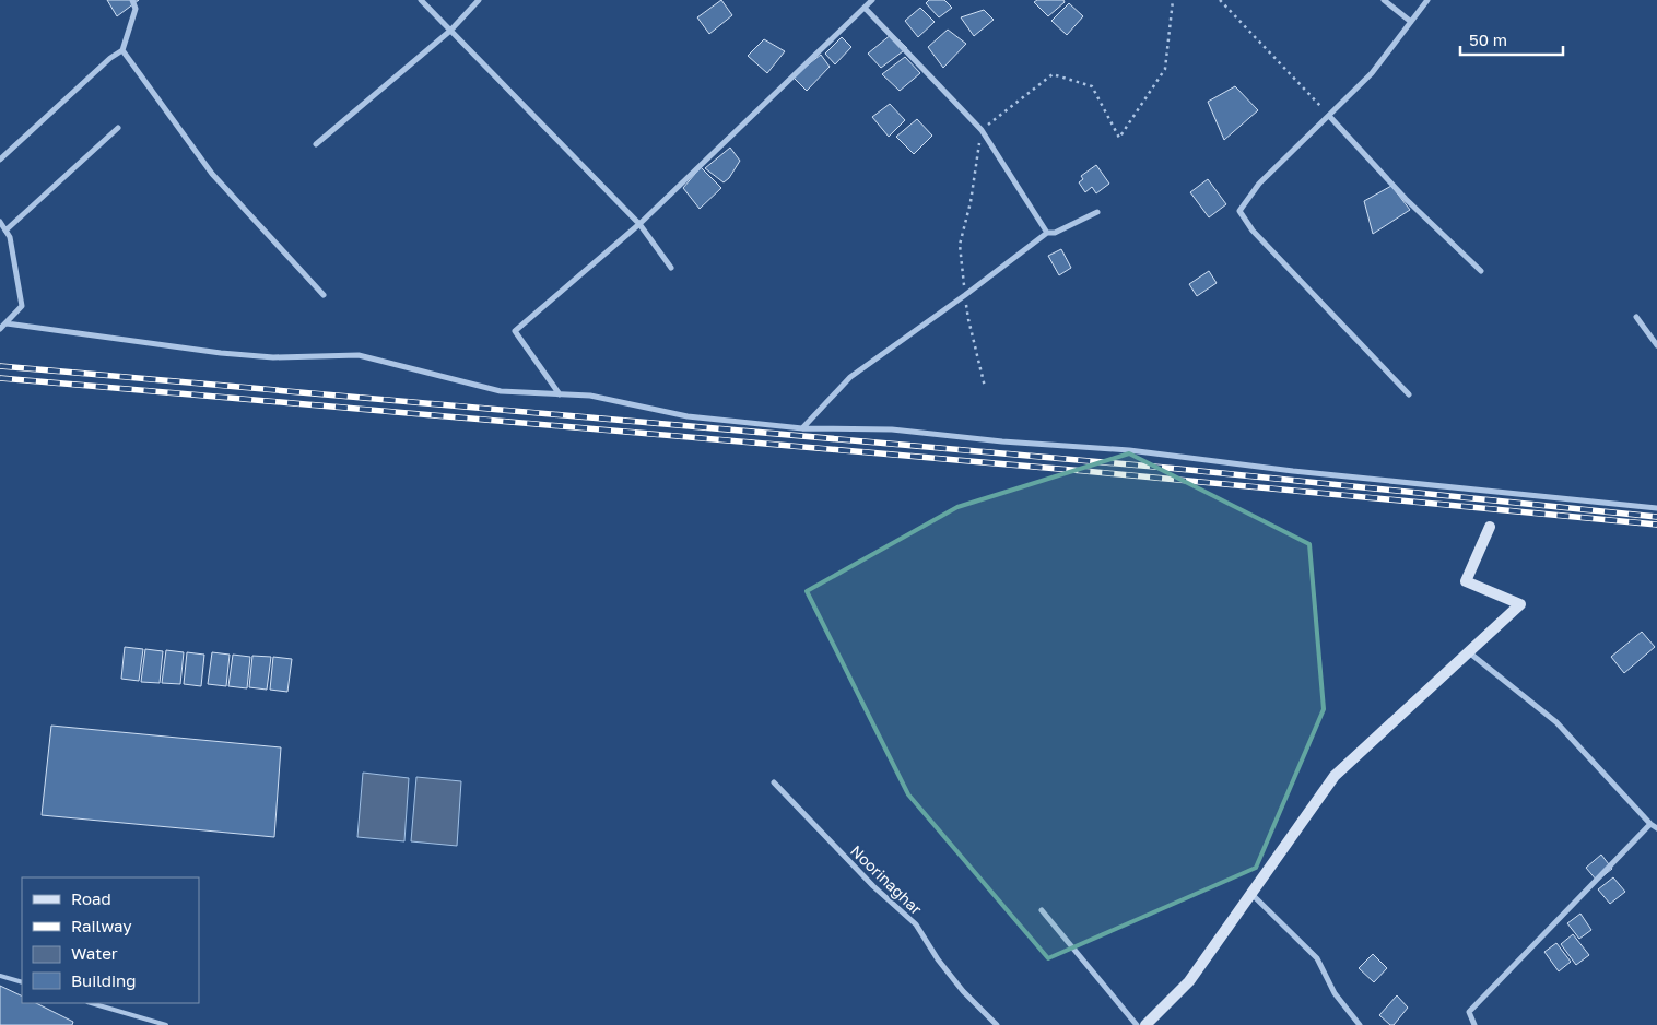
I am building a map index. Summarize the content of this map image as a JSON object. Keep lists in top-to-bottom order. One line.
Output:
{"streets":{"street":["Noorinaghar"]},"legend":["Road","Railway","Water","Building"],"scale_bar":"50 m"}
